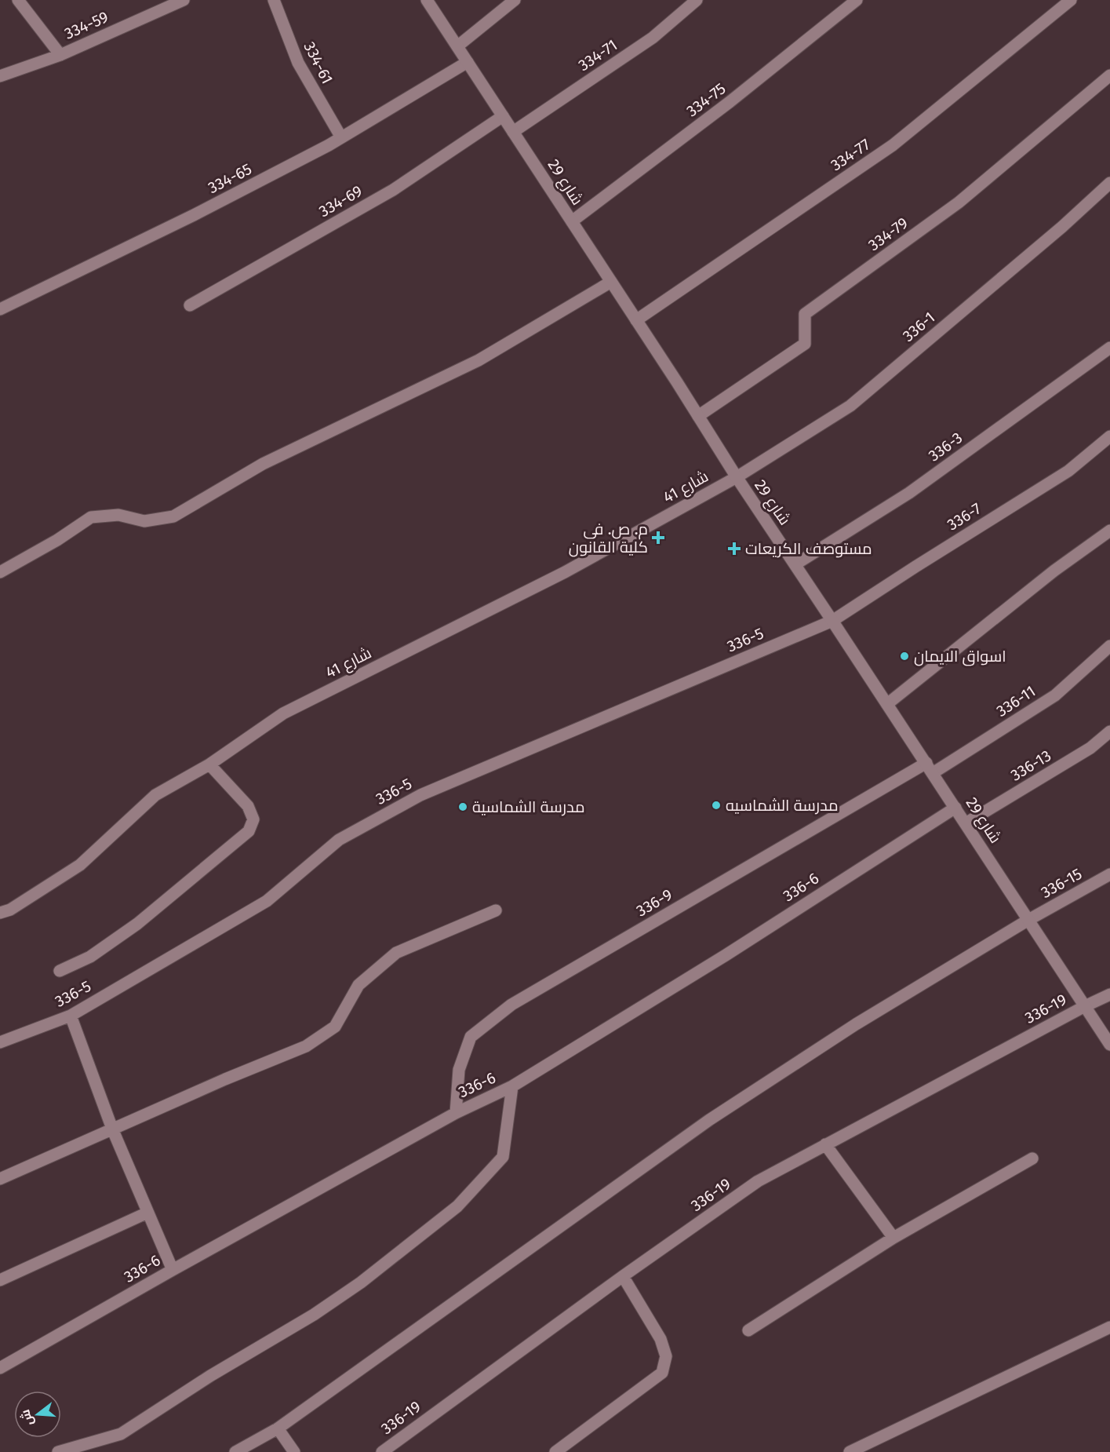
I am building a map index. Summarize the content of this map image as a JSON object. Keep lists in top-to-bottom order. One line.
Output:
{"streets":{"street":["334-59","334-71","334-61","334-75","334-77","334-65","شارع 29","334-69","334-79","336-1","336-3","شارع 41","336-7","336-5","336-11","336-13","336-15","336-6","336-9","336-19"]},"crossings":[["334-71","شارع 29"],["334-61","334-65"],["334-75","شارع 29"],["334-77","شارع 29"],["334-65","شارع 29"],["شارع 29","334-69"],["شارع 29","334-79"],["شارع 29","336-1"],["شارع 29","336-3"],["شارع 29","شارع 41"],["شارع 29","336-7"],["شارع 29","336-5"],["شارع 29","336-11"],["شارع 29","336-13"],["شارع 29","336-15"],["شارع 29","336-6"],["شارع 29","336-9"],["شارع 29","336-19"],["336-1","شارع 41"],["336-7","336-5"],["336-6","336-9"]],"places":{"health":["م. ص. في كلية القانون","مستوصف الكريعات"],"other":["اسواق الايمان","مدرسة الشماسيه","مدرسة الشماسية"]},"north":"left"}
